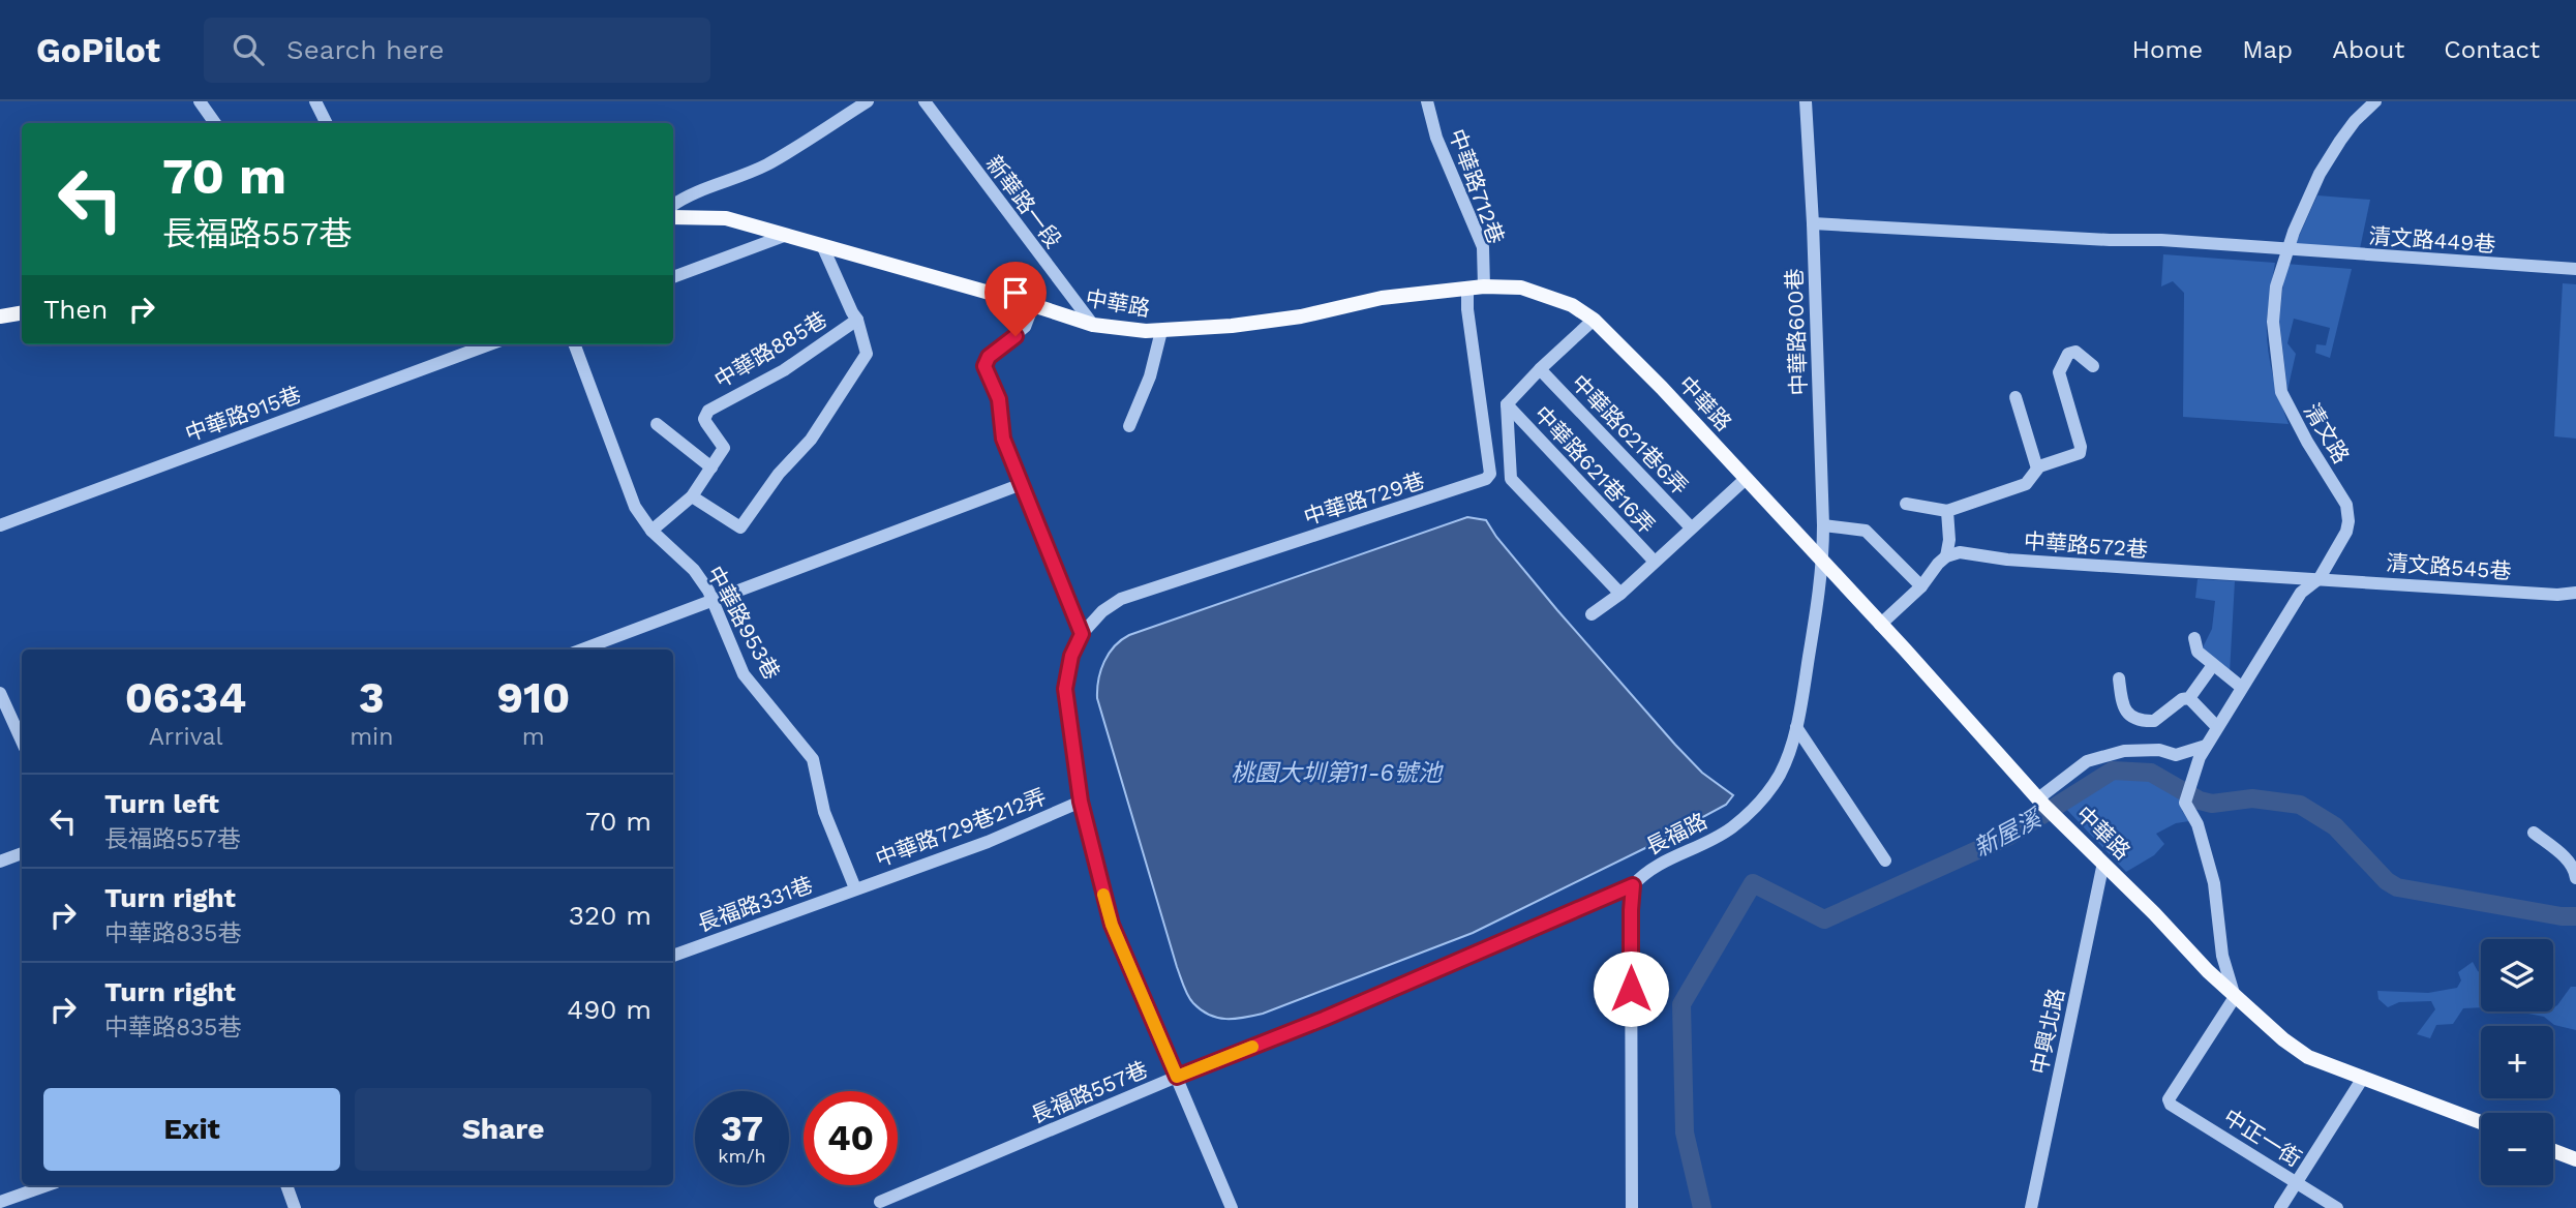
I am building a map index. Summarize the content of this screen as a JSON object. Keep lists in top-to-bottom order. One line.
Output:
{"streets":{"main road":["中華路"],"street":["中華路712巷","新華路一段","清文路449巷","中華路600巷","中華路885巷","中華路915巷","清文路","中華路621巷6弄","中華路621巷16弄","中華路729巷","中華路572巷","清文路545巷","中華路953巷","中華路729巷212弄","長福路","長福路331巷","中興北路","長福路557巷","中正一街"]},"crossings":[["中華路712巷","中華路"],["中華路712巷","中華路729巷"],["新華路一段","中華路"],["清文路449巷","中華路600巷"],["清文路449巷","清文路"],["中華路","中華路600巷"],["中華路","中華路885巷"],["中華路","清文路"],["中華路","中華路729巷"],["中華路","長福路"],["中華路","中興北路"],["中華路","中正一街"],["中華路600巷","長福路"],["清文路","中華路572巷"],["清文路","清文路545巷"],["清文路","中正一街"],["中華路572巷","清文路545巷"],["中華路953巷","中華路729巷212弄"],["中華路953巷","長福路331巷"],["中華路729巷212弄","長福路331巷"],["長福路","長福路557巷"]],"water":["桃園大圳第11-6號池","新屋溪"],"page":{"header":"GoPilot","search":"Search here","nav":["Home","Map","About","Contact"],"turn":["70 m","長福路557巷"],"then":"Then","eta":["06:34","Arrival","3","min","910","m"],"list":[{"name":"Turn left","note":"長福路557巷","value":"70 m"},{"name":"Turn right","note":"中華路835巷","value":"320 m"},{"name":"Turn right","note":"中華路835巷","value":"490 m"}],"map_buttons":["+","−"],"buttons":["Exit","Share"],"speed":"37 km/h","limit":"40"}}
